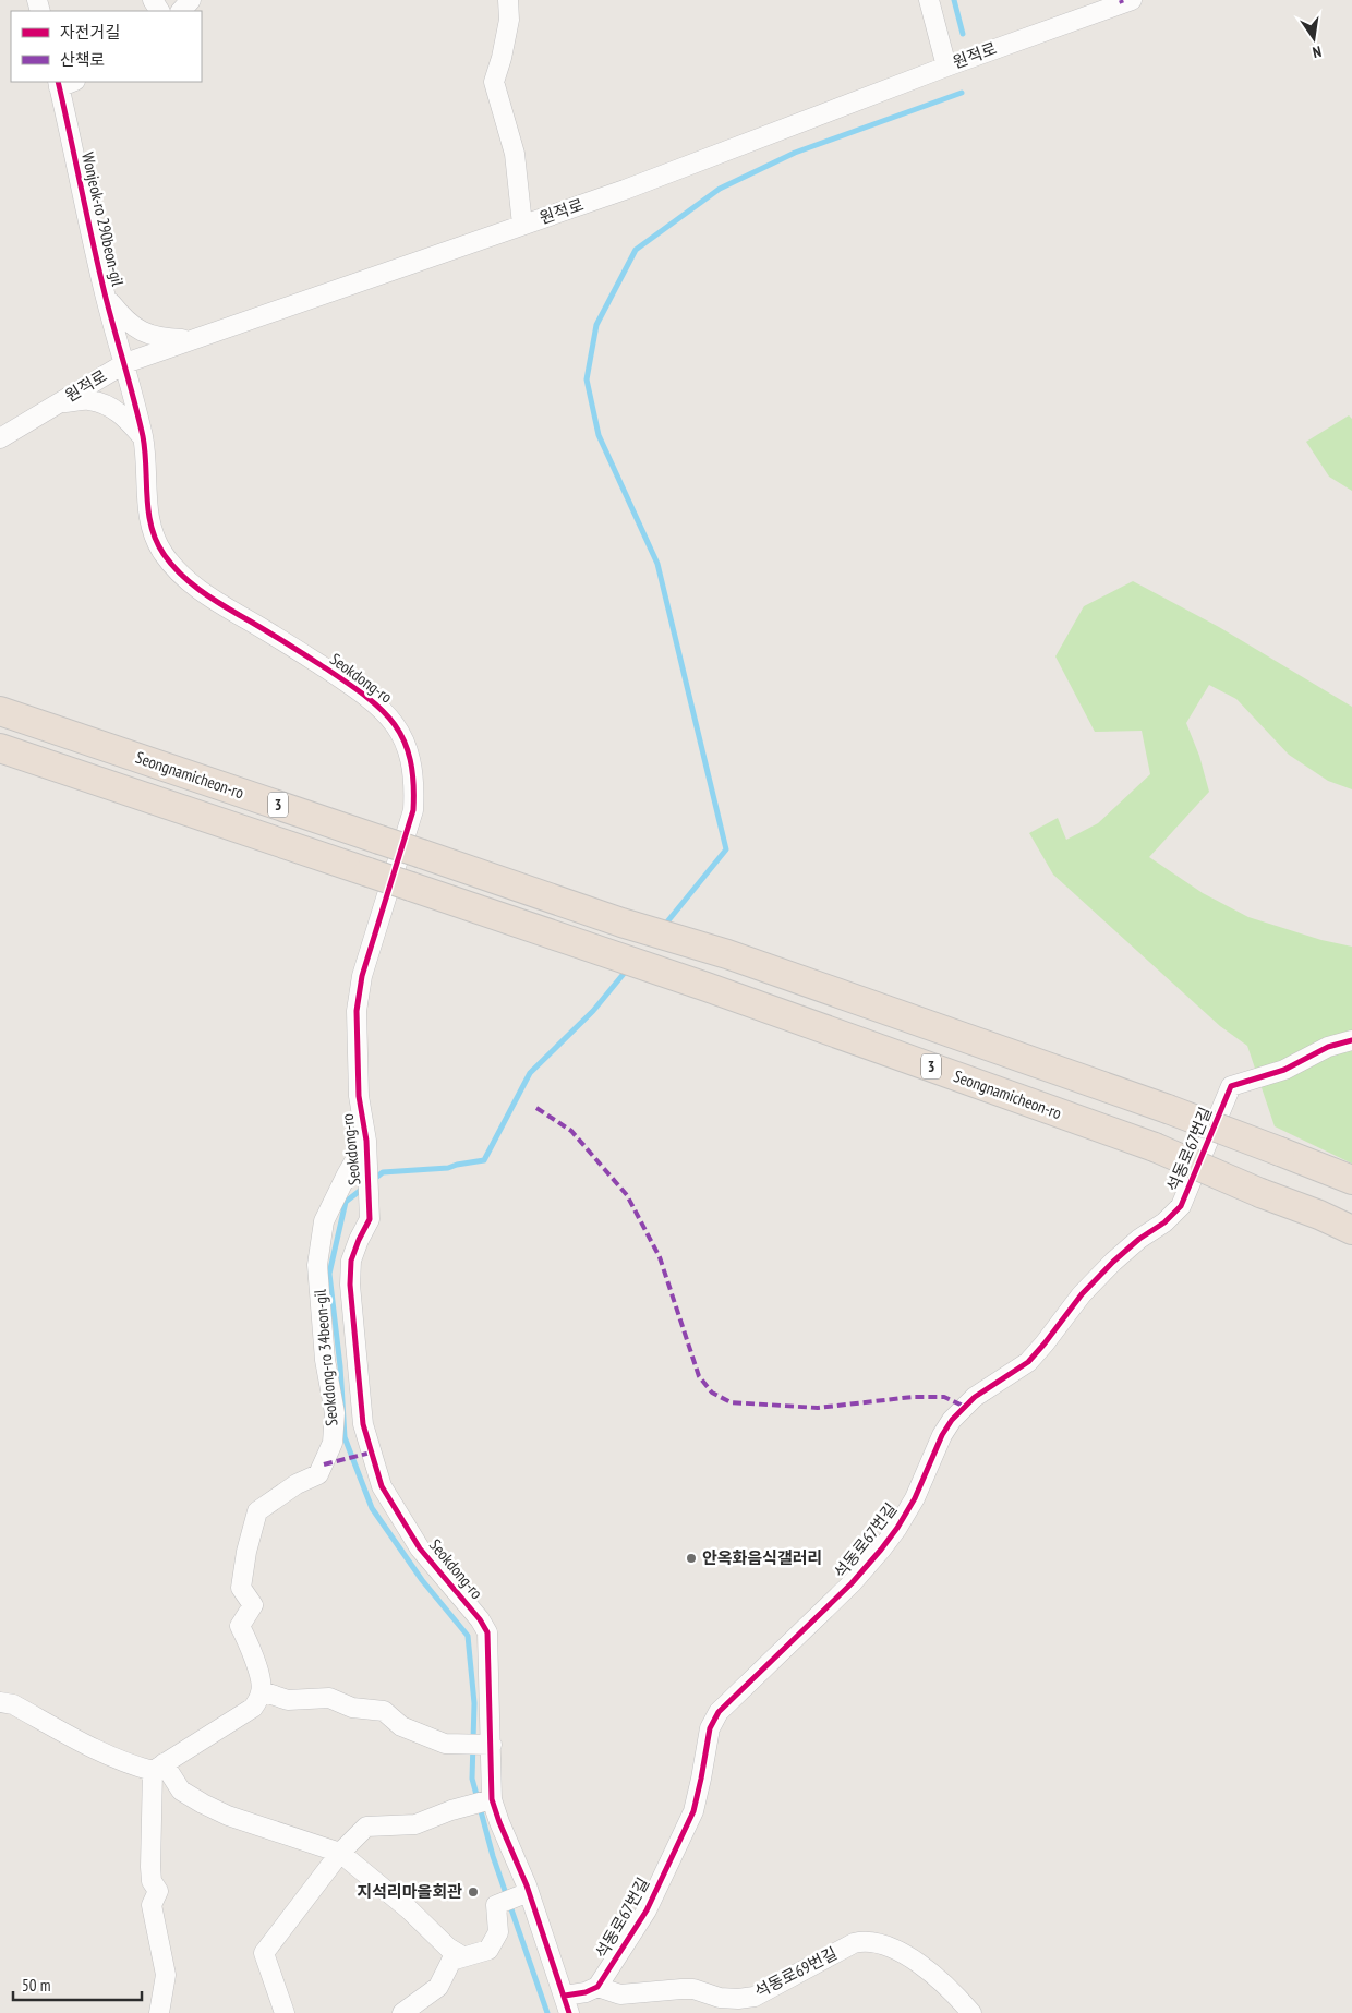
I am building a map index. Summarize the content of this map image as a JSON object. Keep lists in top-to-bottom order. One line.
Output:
{"streets":{"highway":["Seongnamicheon-ro","3"],"street":["원적로","Wonjeok-ro 290beon-gil","Seokdong-ro","석동로67번길","Seokdong-ro 34beon-gil","석동로69번길"]},"crossings":[["원적로","Wonjeok-ro 290beon-gil"],["원적로","Seokdong-ro"],["Wonjeok-ro 290beon-gil","Seokdong-ro"],["Seokdong-ro","Seokdong-ro 34beon-gil"],["석동로67번길","석동로69번길"]],"places":["안옥화음식갤러리","지석리마을회관"],"legend":["자전거길","산책로"],"scale_bar":"50 m","north":"bottom"}
